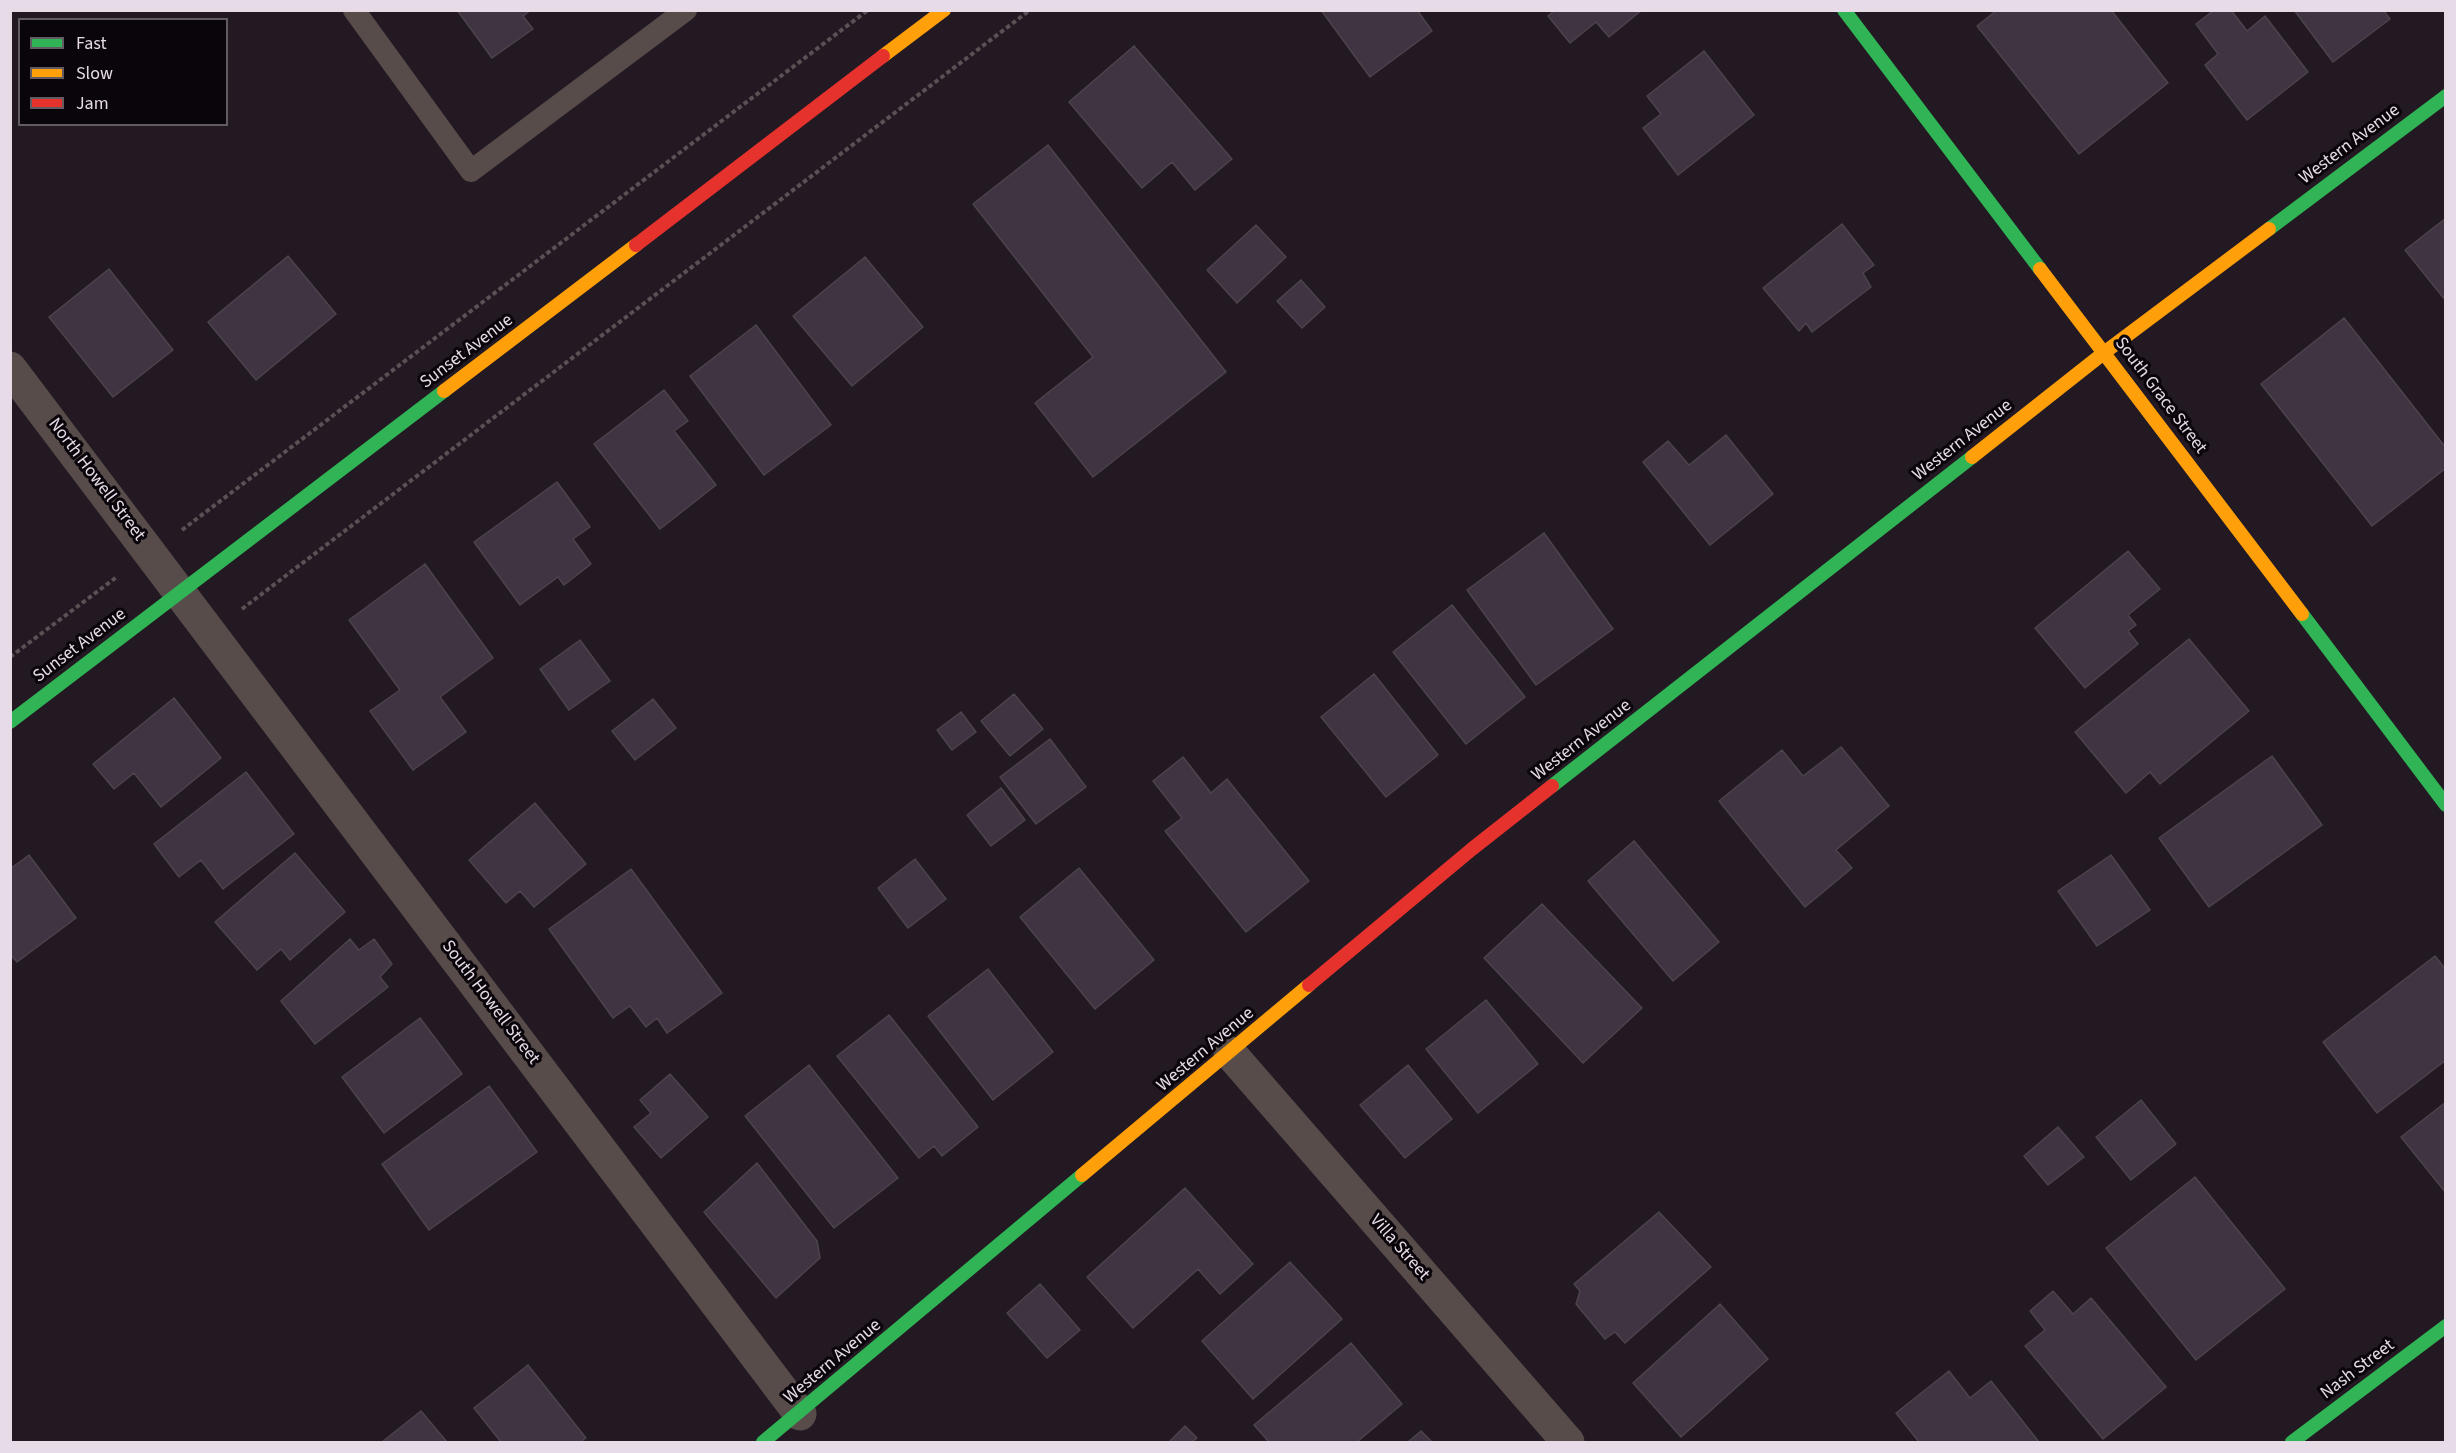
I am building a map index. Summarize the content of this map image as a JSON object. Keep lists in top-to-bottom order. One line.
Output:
{"streets":{"street":["Western Avenue","Sunset Avenue","South Grace Street","North Howell Street","South Howell Street","Villa Street","Nash Street"]},"crossings":[["Western Avenue","South Grace Street"],["Western Avenue","South Howell Street"],["Western Avenue","Villa Street"],["Sunset Avenue","North Howell Street"],["Sunset Avenue","South Howell Street"],["North Howell Street","South Howell Street"]],"legend":["Fast","Slow","Jam"]}
